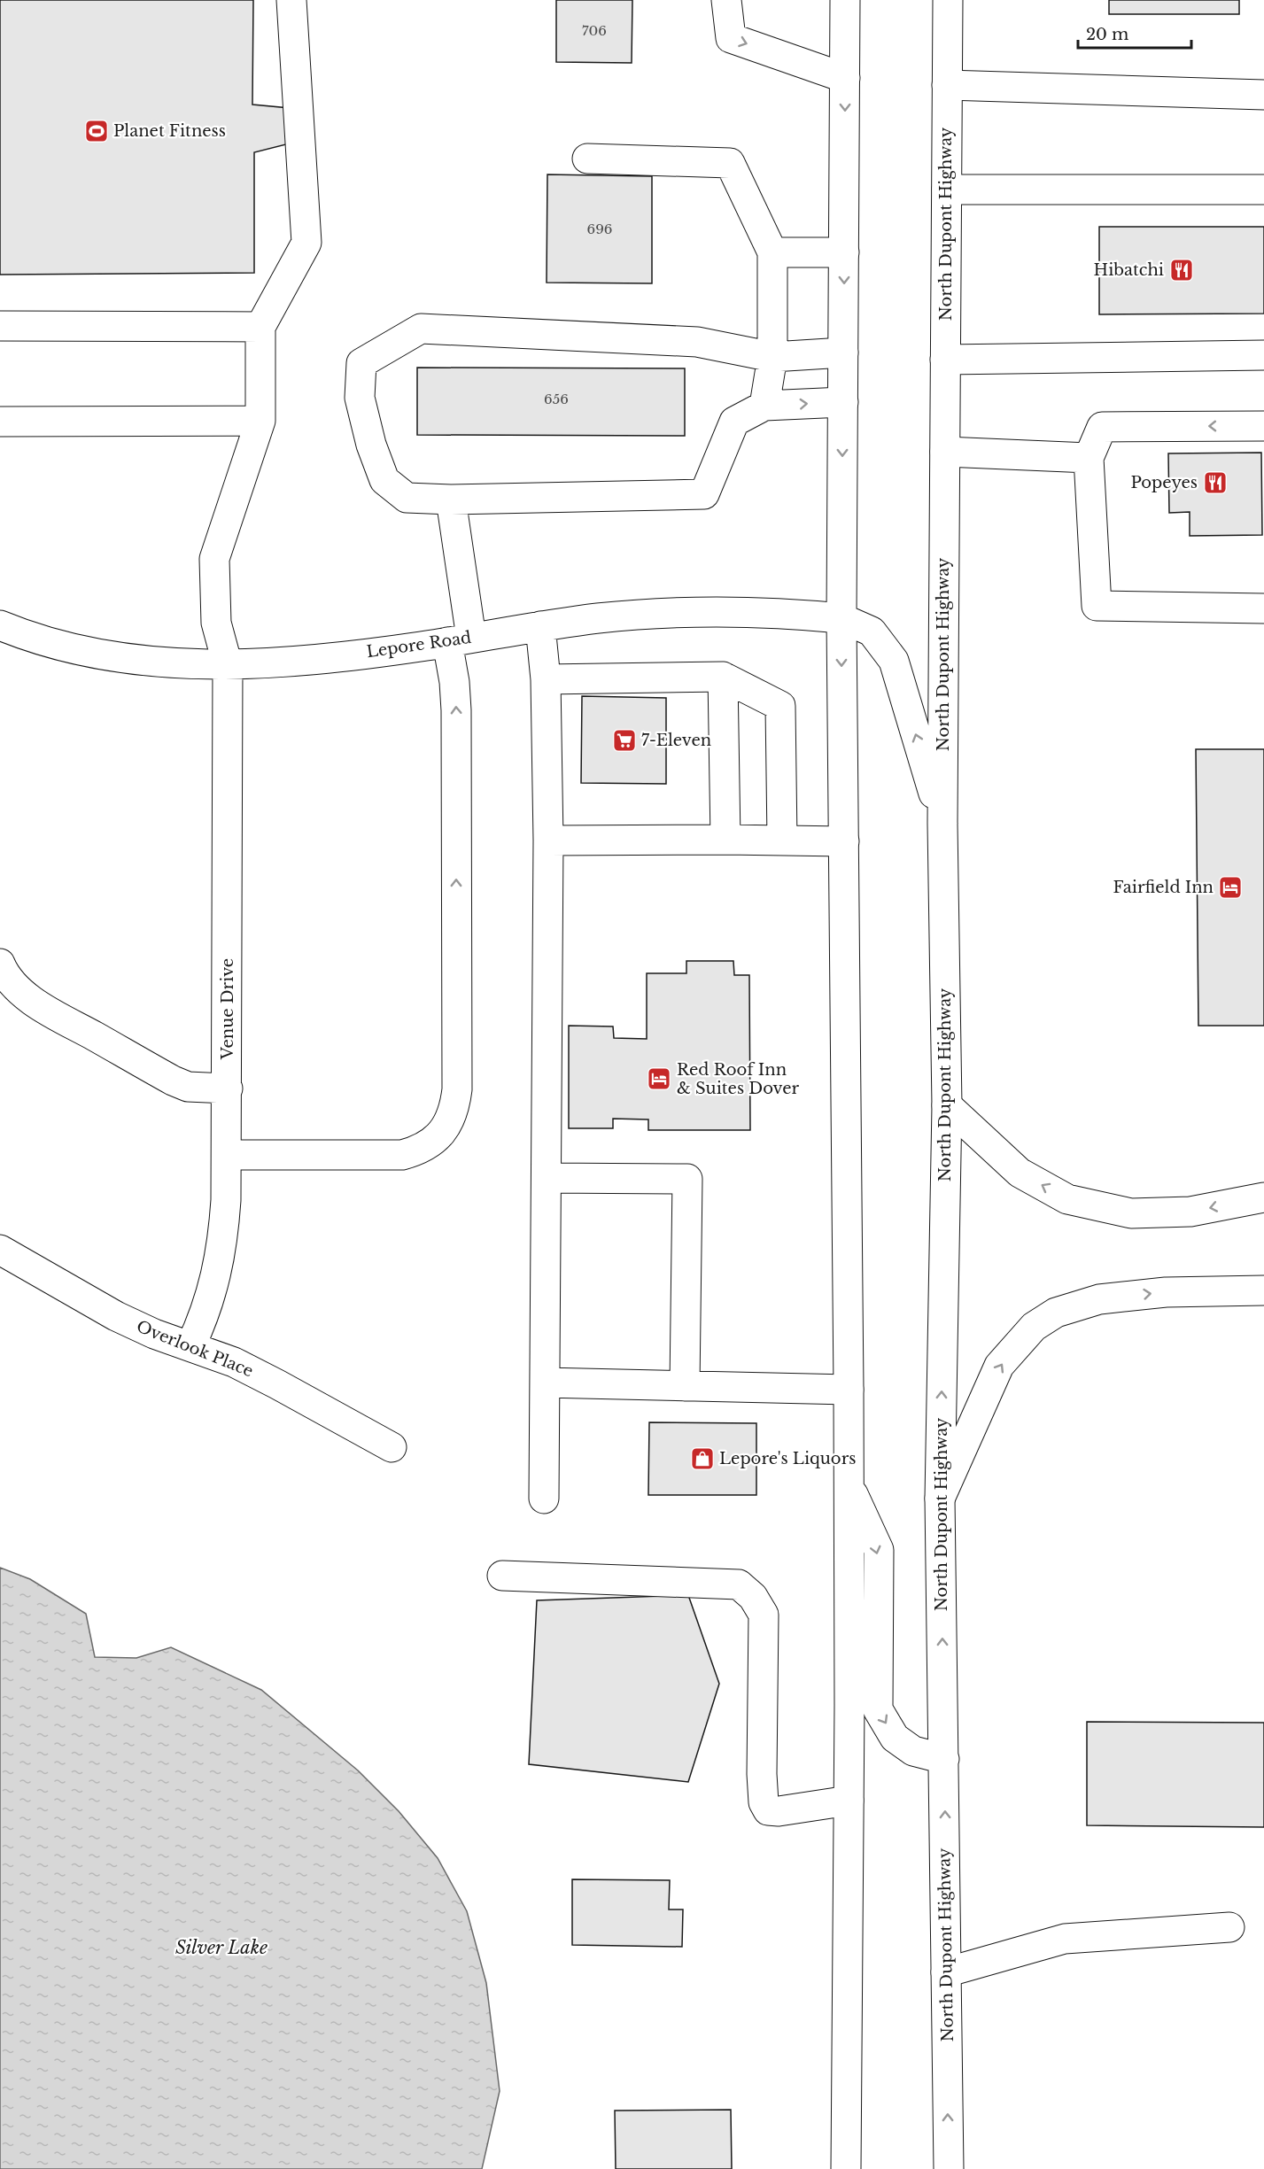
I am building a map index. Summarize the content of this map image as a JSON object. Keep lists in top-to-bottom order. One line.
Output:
{"streets":{"main road":["North Dupont Highway","Lepore Road","Venue Drive","Overlook Place"]},"crossings":[["North Dupont Highway","Lepore Road"],["Lepore Road","Venue Drive"],["Venue Drive","Overlook Place"]],"water":["Silver Lake"],"places":{"sports":["Planet Fitness"],"restaurant":["Hibatchi","Popeyes"],"supermarket":["7-Eleven"],"hotel":["Fairfield Inn","Red Roof Inn & Suites Dover"],"shop":["Lepore's Liquors"]},"house_numbers":["706","696","656"],"scale_bar":"20 m"}
